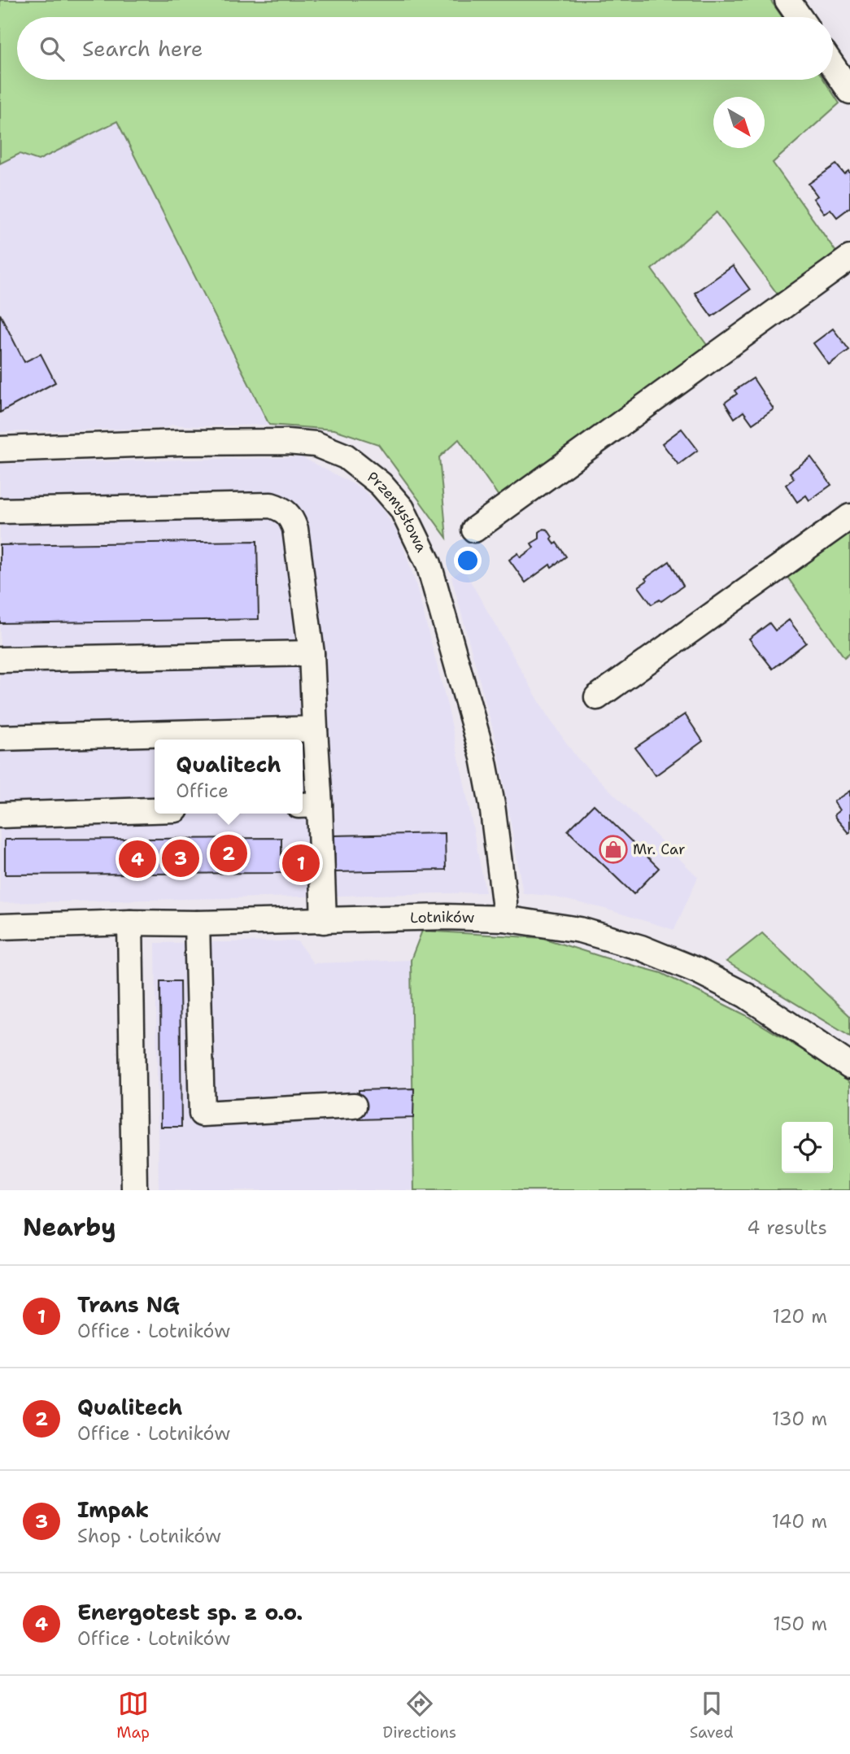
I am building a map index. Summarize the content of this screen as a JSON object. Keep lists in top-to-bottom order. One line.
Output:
{"streets":{"street":["Przemysłowa","Lotników"]},"crossings":[["Przemysłowa","Lotników"]],"places":{"shop":["Mr. Car"]},"north":"bottom right","page":{"search":"Search here","popup":["Qualitech","Office"],"pins":["2","3","4","1"],"heading":["Nearby","4 results"],"list":[{"mark":"1","name":"Trans NG","note":"Office · Lotników","value":"120 m"},{"mark":"2","name":"Qualitech","note":"Office · Lotników","value":"130 m"},{"mark":"3","name":"Impak","note":"Shop · Lotników","value":"140 m"},{"mark":"4","name":"Energotest sp. z o.o.","note":"Office · Lotników","value":"150 m"}],"nav":["Map","Directions","Saved"]}}
